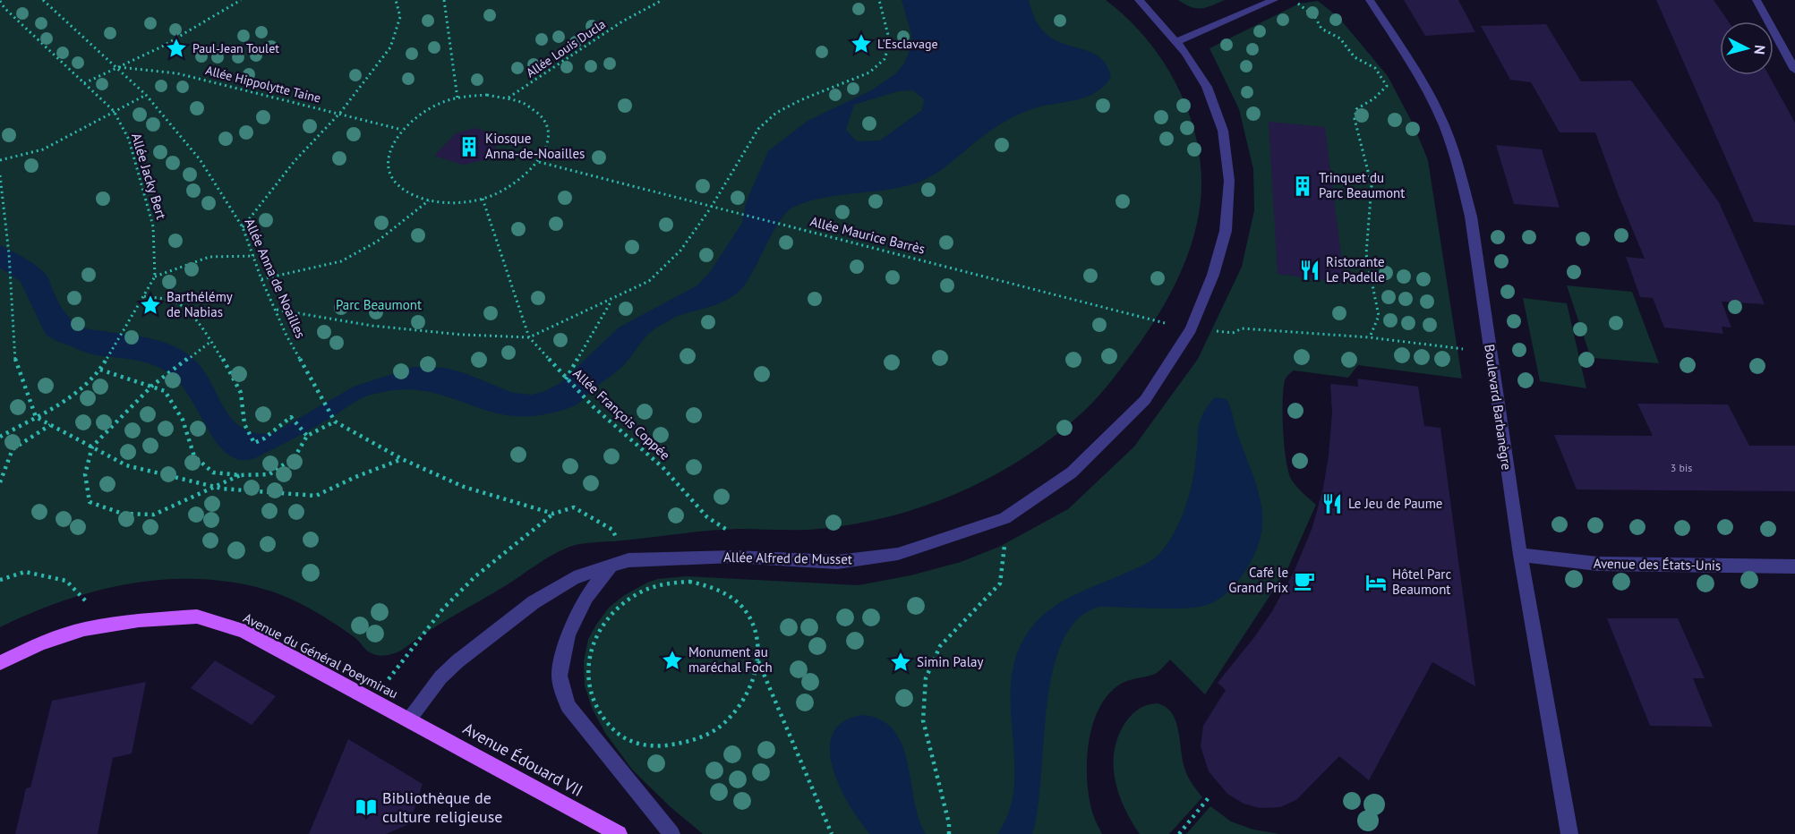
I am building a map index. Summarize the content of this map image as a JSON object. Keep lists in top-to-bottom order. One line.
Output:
{"streets":{"main road":["Avenue du Général Poeymirau","Avenue Édouard VII"],"street":["Boulevard Barbanègre","Allée Alfred de Musset","Avenue des États-Unis"],"path":["Allée Louis Ducla","Allée Hippolytte Taine","Allée Jacky Bert","Allée Maurice Barrès","Allée Anna de Noailles","Allée François Coppée"]},"crossings":[["Allée Louis Ducla","Allée Hippolytte Taine"],["Allée Louis Ducla","Allée Maurice Barrès"],["Allée Louis Ducla","Allée François Coppée"],["Allée Hippolytte Taine","Allée Maurice Barrès"],["Allée Hippolytte Taine","Allée Anna de Noailles"],["Allée Hippolytte Taine","Allée François Coppée"],["Allée Maurice Barrès","Boulevard Barbanègre"],["Allée Maurice Barrès","Allée François Coppée"],["Allée Maurice Barrès","Allée Alfred de Musset"],["Boulevard Barbanègre","Avenue des États-Unis"],["Allée Alfred de Musset","Avenue du Général Poeymirau"],["Allée Alfred de Musset","Avenue Édouard VII"],["Avenue du Général Poeymirau","Avenue Édouard VII"]],"parks":["Parc Beaumont"],"places":{"place":["L'Esclavage","Paul-Jean Toulet","Barthélémy de Nabias","Monument au maréchal Foch","Simin Palay"],"building":["Kiosque Anna-de-Noailles","Trinquet du Parc Beaumont"],"restaurant":["Ristorante Le Padelle","Le Jeu de Paume"],"cafe":["Café le Grand Prix"],"hotel":["Hôtel Parc Beaumont"],"library":["Bibliothèque de culture religieuse"]},"house_numbers":["3 bis"],"north":"right"}
